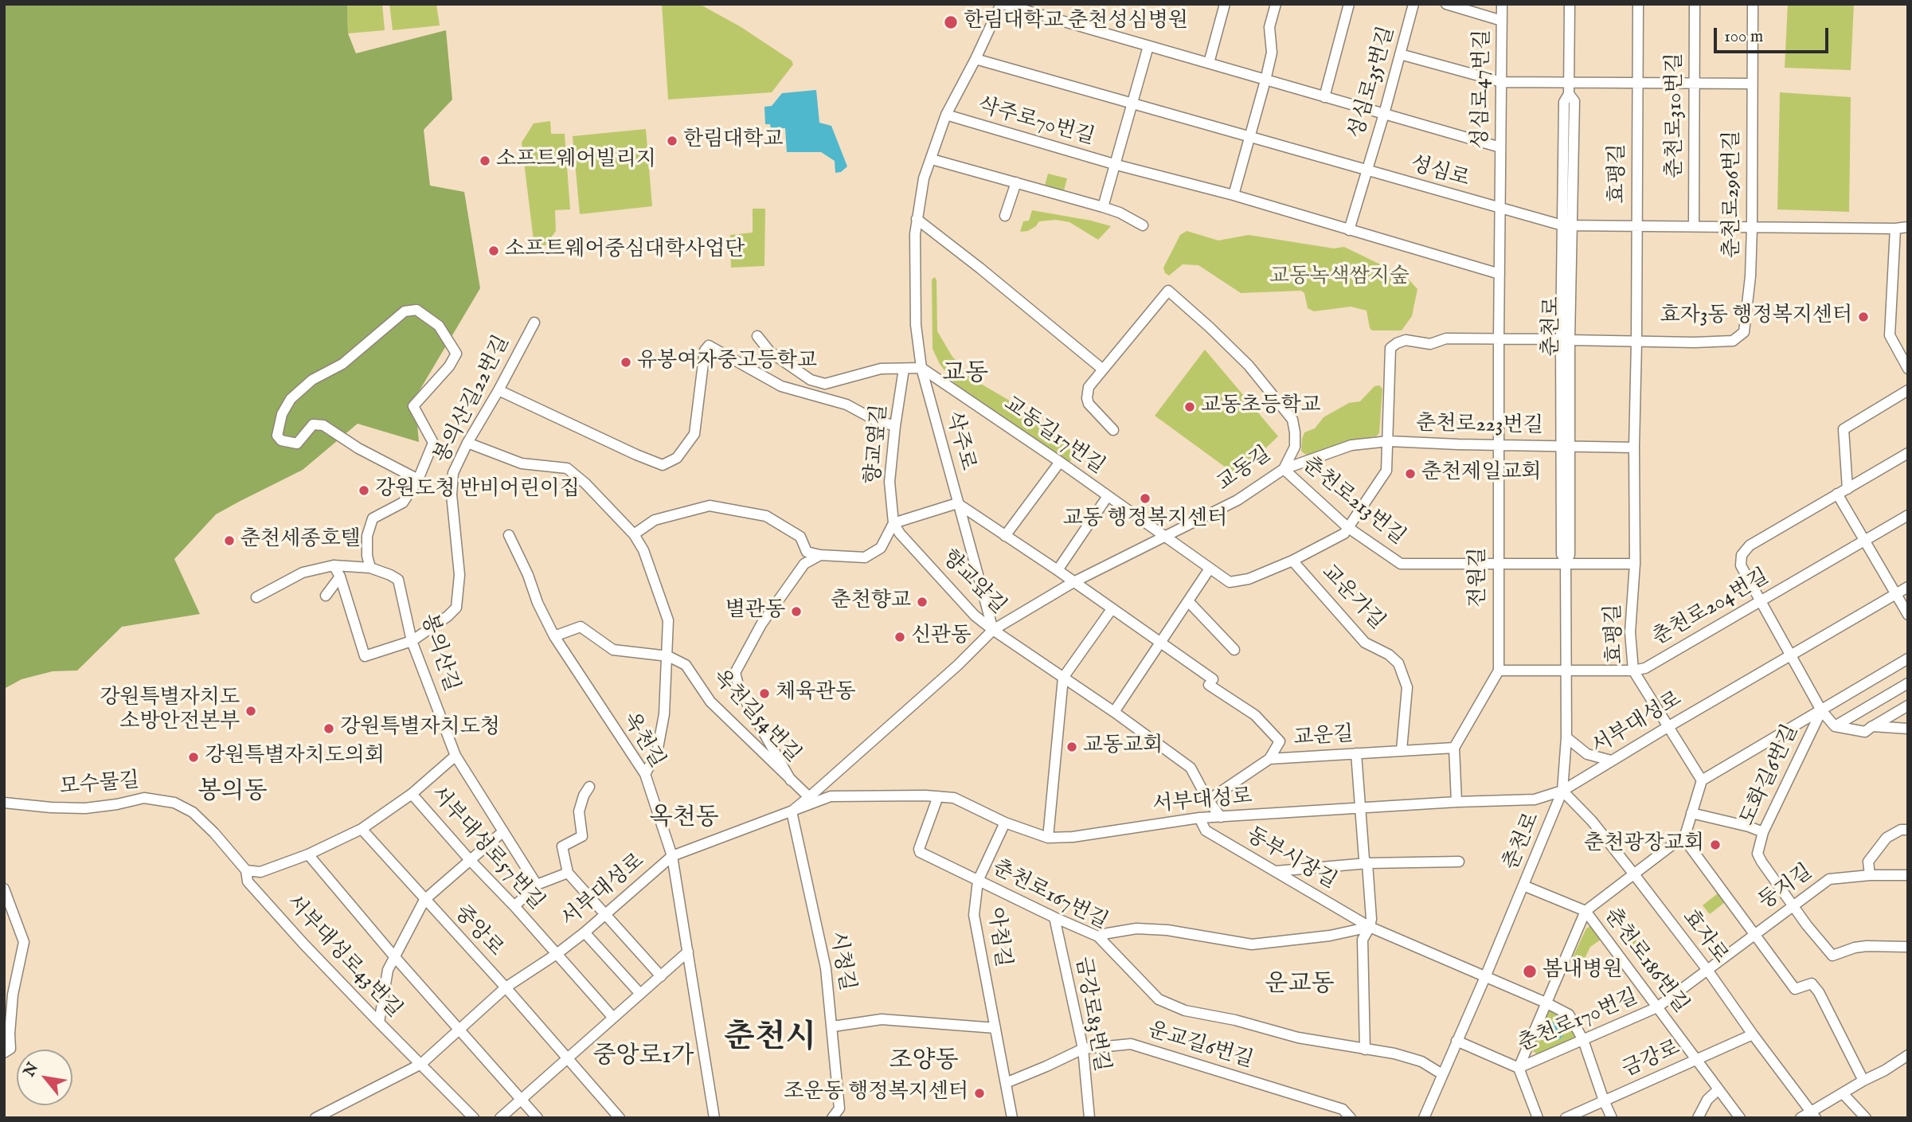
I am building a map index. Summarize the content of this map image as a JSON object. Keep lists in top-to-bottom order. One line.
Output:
{"streets":{"street":["성심로35번길","성심로47번길","춘천로310번길","삭주로70번길","성심로","효평길","춘천로296번길","춘천로","봉의산길22번길","춘천로223번길","교동길17번길","삭주로","향교옆길","교동길","춘천로213번길","전원길","향교앞길","교운가길","춘천로204번길","봉의산길","옥천길54번길","서부대성로","교운길","옥천길","도화길6번길","모수물길","서부대성로57번길","동부시장길","둥지길","춘천로167번길","중앙로","아침길","효자로","서부대성로43번길","시청길","춘천로186번길","금강로83번길","춘천로170번길","운교길6번길","금강로"]},"crossings":[["성심로35번길","성심로"],["성심로47번길","성심로"],["성심로47번길","전원길"],["춘천로310번길","성심로"],["삭주로70번길","성심로"],["삭주로70번길","삭주로"],["삭주로70번길","전원길"],["성심로","효평길"],["성심로","춘천로296번길"],["성심로","춘천로"],["성심로","삭주로"],["성심로","전원길"],["효평길","춘천로296번길"],["효평길","춘천로204번길"],["효평길","서부대성로"],["춘천로","춘천로223번길"],["춘천로","춘천로213번길"],["춘천로","춘천로204번길"],["춘천로","서부대성로"],["춘천로","동부시장길"],["춘천로","춘천로167번길"],["춘천로","효자로"],["춘천로","춘천로186번길"],["춘천로","춘천로170번길"],["봉의산길22번길","봉의산길"],["춘천로223번길","교동길17번길"],["춘천로223번길","교동길"],["춘천로223번길","춘천로213번길"],["춘천로223번길","전원길"],["춘천로223번길","교운가길"],["교동길17번길","삭주로"],["교동길17번길","교동길"],["교동길17번길","교운가길"],["삭주로","교동길"],["삭주로","향교앞길"],["향교옆길","향교앞길"],["교동길","춘천로213번길"],["교동길","향교앞길"],["춘천로213번길","전원길"],["전원길","춘천로204번길"],["향교앞길","서부대성로"],["향교앞길","교운길"],["교운가길","교운길"],["옥천길54번길","옥천길"],["서부대성로","옥천길"],["서부대성로","서부대성로57번길"],["서부대성로","동부시장길"],["서부대성로","춘천로167번길"],["서부대성로","중앙로"],["서부대성로","아침길"],["서부대성로","효자로"],["서부대성로","서부대성로43번길"],["서부대성로","시청길"],["도화길6번길","둥지길"],["모수물길","서부대성로43번길"],["동부시장길","춘천로170번길"],["동부시장길","금강로"],["둥지길","효자로"],["둥지길","춘천로170번길"],["춘천로167번길","아침길"],["춘천로167번길","금강로83번길"],["아침길","운교길6번길"],["효자로","춘천로170번길"],["효자로","금강로"],["춘천로186번길","춘천로170번길"],["춘천로186번길","금강로"],["금강로83번길","운교길6번길"]],"districts":["교동","봉의동","옥천동","운교동","춘천시","중앙로1가","조양동"],"parks":["교동녹색쌈지숲"],"places":["한림대학교 춘천성심병원","한림대학교","소프트웨어빌리지","소프트웨어중심대학사업단","효자3동 행정복지센터","유봉여자중고등학교","교동초등학교","춘천제일교회","강원도청 반비어린이집","교동 행정복지센터","춘천세종호텔","춘천향교","별관동","신관동","체육관동","강원특별자치도 소방안전본부","강원특별자치도청","교동교회","강원특별자치도의회","춘천광장교회","봄내병원","조운동 행정복지센터"],"scale_bar":"100 m","north":"top left"}
